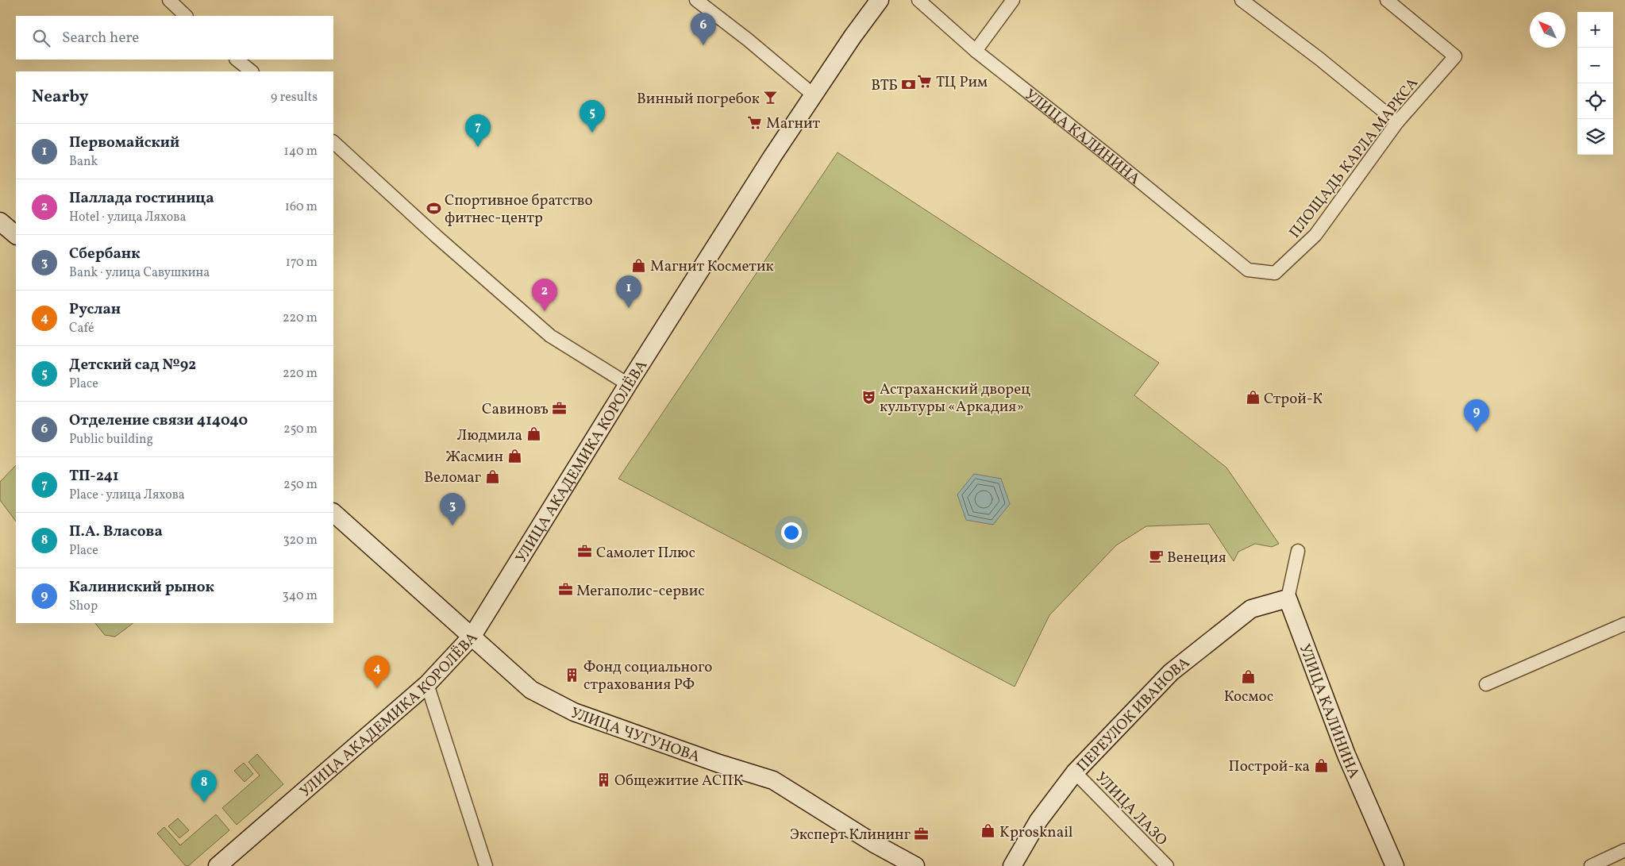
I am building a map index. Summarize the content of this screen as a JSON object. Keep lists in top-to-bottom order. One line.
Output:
{"streets":{"main road":["УЛИЦА КАЛИНИНА","УЛИЦА АКАДЕМИКА КОРОЛЁВА","ПЕРЕУЛОК ИВАНОВА","УЛИЦА ЧУГУНОВА"],"street":["ПЛОЩАДЬ КАРЛА МАРКСА","УЛИЦА ЛАЗО"]},"crossings":[["УЛИЦА КАЛИНИНА","ПЛОЩАДЬ КАРЛА МАРКСА"],["УЛИЦА КАЛИНИНА","ПЕРЕУЛОК ИВАНОВА"],["УЛИЦА АКАДЕМИКА КОРОЛЁВА","УЛИЦА ЧУГУНОВА"],["ПЕРЕУЛОК ИВАНОВА","УЛИЦА ЛАЗО"]],"places":{"supermarket":["ТЦ Рим","Магнит"],"bank":["ВТБ"],"bar":["Винный погребок"],"sports":["Спортивное братство фитнес-центр"],"shop":["Магнит Косметик","Строй-К","Людмила","Жасмин","Веломаг","Космос","Построй-ка","Kprosknail"],"theatre":["Астраханский дворец культуры «Аркадия»"],"office":["Савиновъ","Самолет Плюс","Мегаполис-сервис","Эксперт Клининг"],"cafe":["Венеция"],"building":["Фонд социального страхования РФ","Общежитие АСПК"]},"north":"top left","page":{"map_buttons":["+","−"],"pins":["6","5","7","1","2","9","3","4","8"],"search":"Search here","heading":["Nearby","9 results"],"list":[{"mark":"1","name":"Первомайский","note":"Bank","value":"140 m"},{"mark":"2","name":"Паллада гостиница","note":"Hotel · улица Ляхова","value":"160 m"},{"mark":"3","name":"Сбербанк","note":"Bank · улица Савушкина","value":"170 m"},{"mark":"4","name":"Руслан","note":"Café","value":"220 m"},{"mark":"5","name":"Детский сад №92","note":"Place","value":"220 m"},{"mark":"6","name":"Отделение связи 414040","note":"Public building","value":"250 m"},{"mark":"7","name":"ТП-241","note":"Place · улица Ляхова","value":"250 m"},{"mark":"8","name":"П.А. Власова","note":"Place","value":"320 m"},{"mark":"9","name":"Калиниский рынок","note":"Shop","value":"340 m"}]}}
